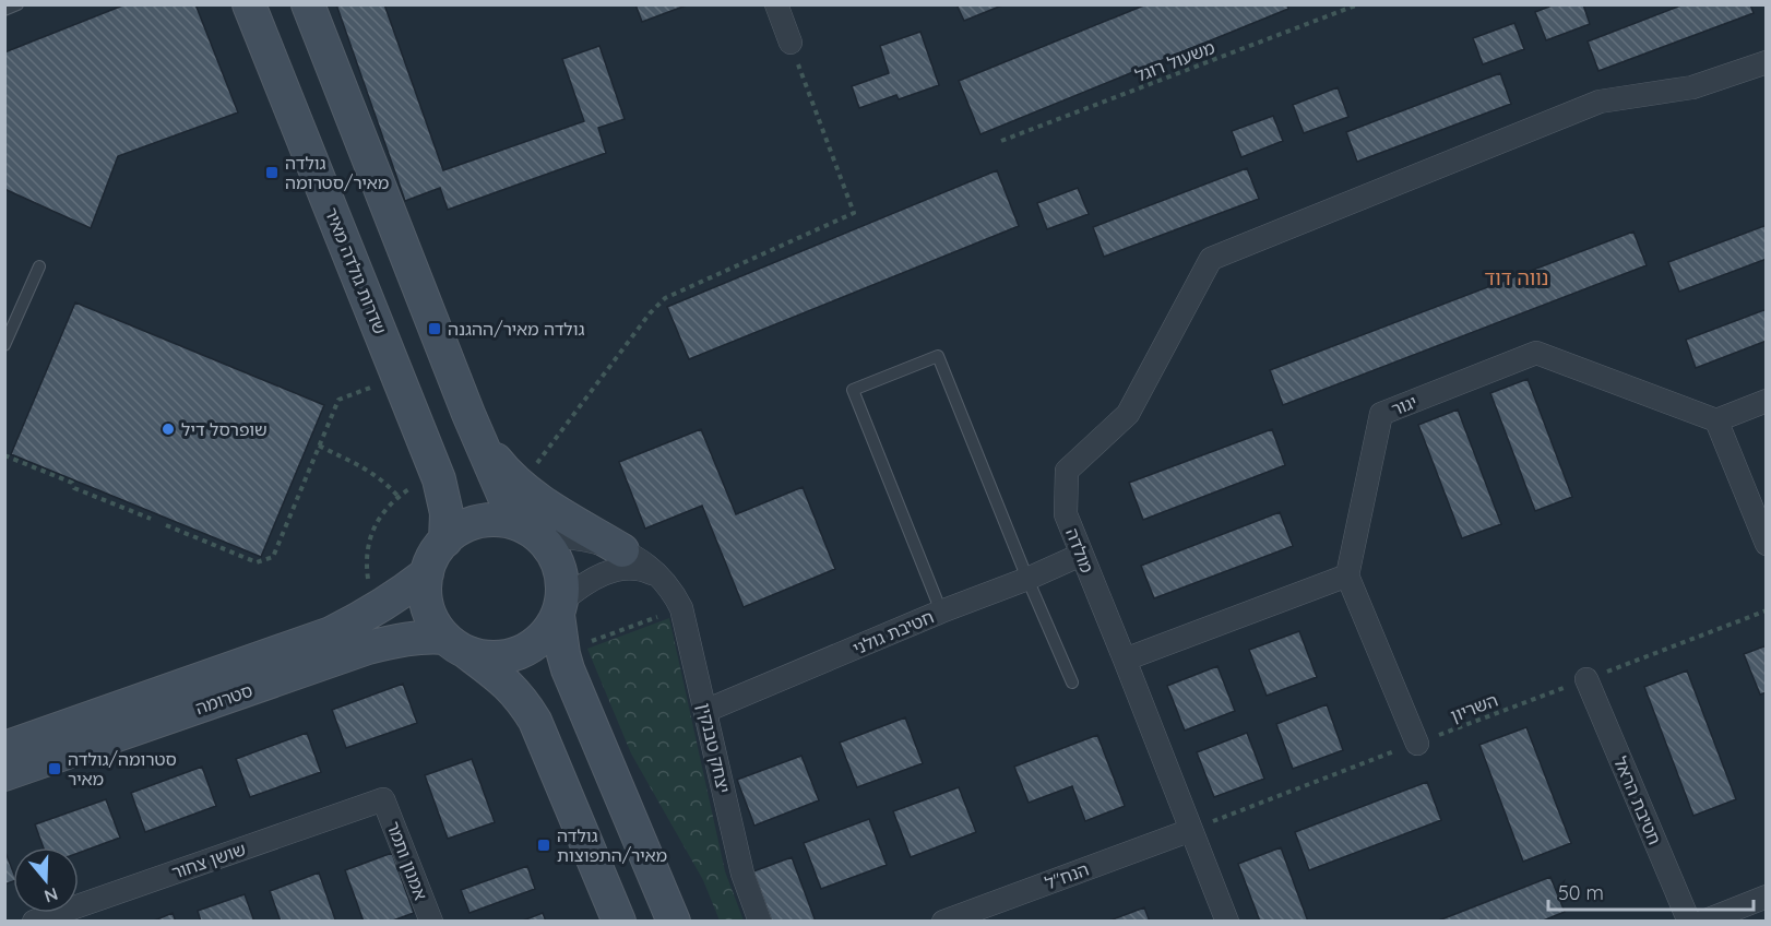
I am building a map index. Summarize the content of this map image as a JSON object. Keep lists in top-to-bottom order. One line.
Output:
{"streets":{"main road":["שדרות גולדה מאיר","סטרומה"],"street":["יגור","מולדה","חטיבת גולני","יצחק טבנקין","חטיבת הראל","שושן צחור","אמנון ותמר","הנח\"ל"],"path":["משעול רוגל","השריון"]},"crossings":[["שדרות גולדה מאיר","סטרומה"],["שדרות גולדה מאיר","יצחק טבנקין"],["מולדה","חטיבת גולני"],["מולדה","השריון"],["מולדה","הנח\"ל"],["חטיבת גולני","יצחק טבנקין"],["סטרומה","יצחק טבנקין"],["השריון","חטיבת הראל"],["השריון","הנח\"ל"],["שושן צחור","אמנון ותמר"]],"districts":["נווה דוד"],"places":{"transit":["גולדה מאיר/סטרומה","גולדה מאיר/ההגנה","סטרומה/גולדה מאיר","גולדה מאיר/התפוצות"],"other":["שופרסל דיל"]},"scale_bar":"50 m","north":"bottom"}
